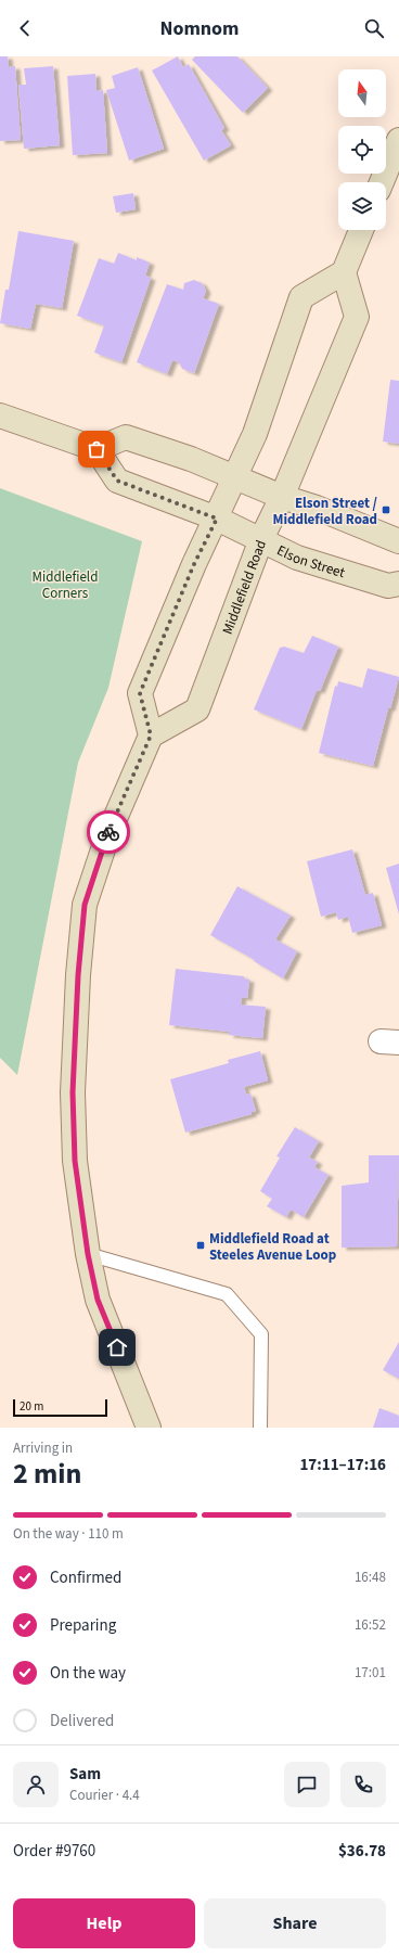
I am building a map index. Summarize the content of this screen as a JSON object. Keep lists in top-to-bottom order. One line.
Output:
{"streets":{"main road":["Elson Street","Middlefield Road"]},"crossings":[["Elson Street","Middlefield Road"]],"parks":["Middlefield Corners"],"places":{"transit":["Elson Street / Middlefield Road","Middlefield Road at Steeles Avenue Loop"]},"scale_bar":"20 m","north":"top","page":{"header":"Nomnom","scale":"20 m","heading":["2 min","Arriving in","17:11–17:16"],"panel":["Sam","Courier · 4.4","Order #9760","$36.78"],"bar":"On the way · 110 m","list":[["Confirmed","16:48"],["Preparing","16:52"],["On the way","17:01"],"Delivered"],"buttons":["Help","Share"]}}
